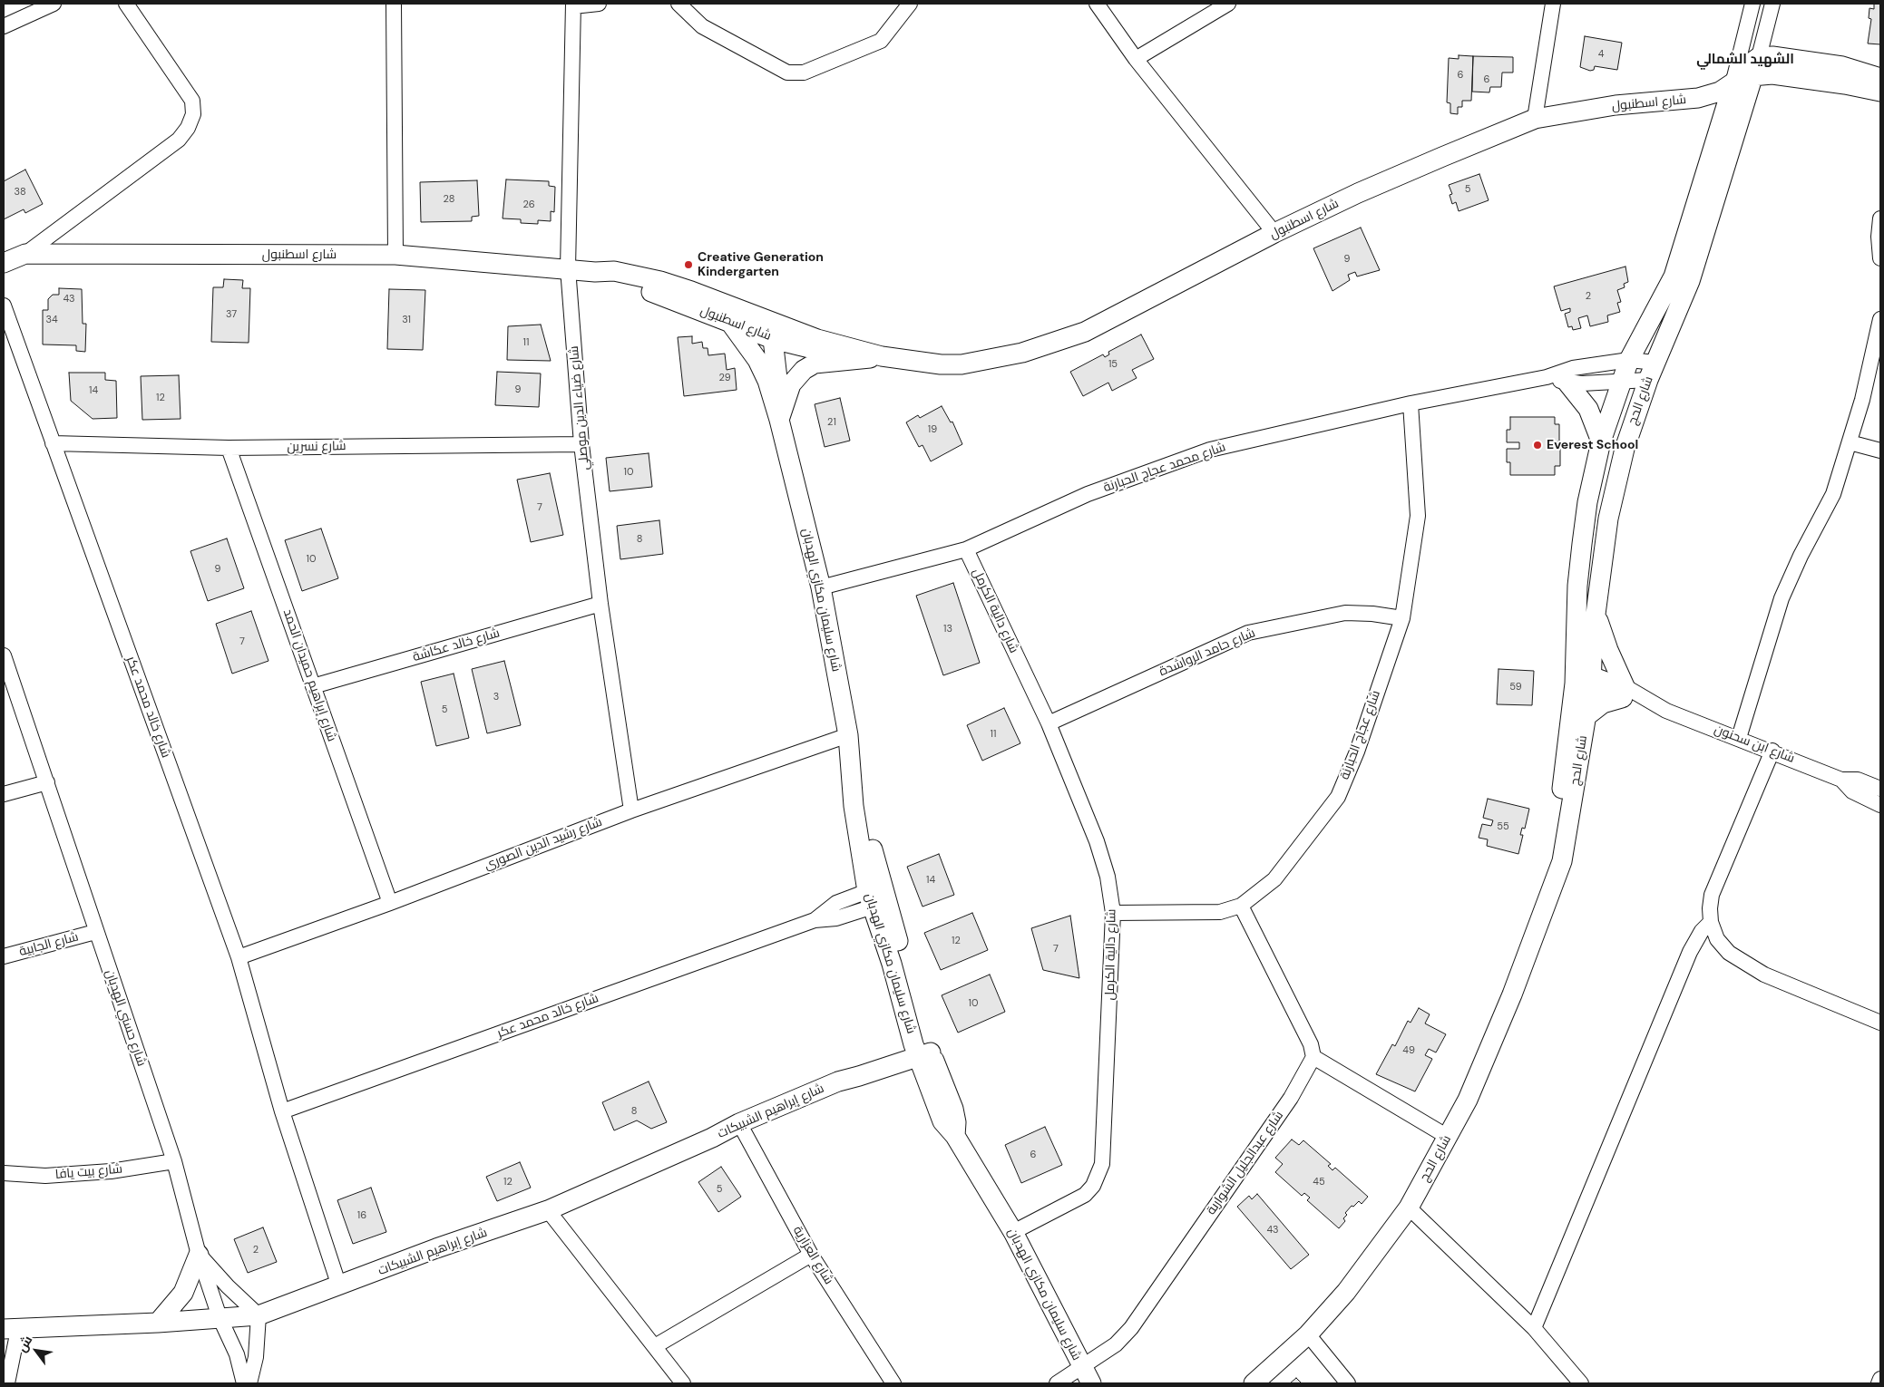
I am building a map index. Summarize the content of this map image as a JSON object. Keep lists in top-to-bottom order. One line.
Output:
{"streets":{"street":["شارع اسطنبول","شارع الحج","شارع ضياء الدين موصلي","شارع نسرين","شارع محمد عجاج الحبارنة","شارع سليمان مكازي الهدبان","شارع دالية الكرمل","شارع خالد عكاشة","شارع حامد الرواشدة","شارع إبراهيم حميدان الحمد","شارع خالد محمد عكر","شارع عجاج الحبارنة","شارع ابن سحنون","شارع رشيد الدين الصوري","شارع الجابية","شارع حسني الهدبان","شارع إبراهيم الشبيكات","شارع عبدالجليل الشواربة","شارع بيت يافا","شارع العزارية"]},"crossings":[["شارع اسطنبول","شارع الحج"],["شارع اسطنبول","شارع ضياء الدين موصلي"],["شارع اسطنبول","شارع سليمان مكازي الهدبان"],["شارع الحج","شارع محمد عجاج الحبارنة"],["شارع الحج","شارع ابن سحنون"],["شارع ضياء الدين موصلي","شارع نسرين"],["شارع ضياء الدين موصلي","شارع خالد عكاشة"],["شارع ضياء الدين موصلي","شارع رشيد الدين الصوري"],["شارع نسرين","شارع إبراهيم حميدان الحمد"],["شارع نسرين","شارع خالد محمد عكر"],["شارع محمد عجاج الحبارنة","شارع سليمان مكازي الهدبان"],["شارع محمد عجاج الحبارنة","شارع دالية الكرمل"],["شارع محمد عجاج الحبارنة","شارع عجاج الحبارنة"],["شارع سليمان مكازي الهدبان","شارع دالية الكرمل"],["شارع سليمان مكازي الهدبان","شارع خالد محمد عكر"],["شارع سليمان مكازي الهدبان","شارع رشيد الدين الصوري"],["شارع سليمان مكازي الهدبان","شارع إبراهيم الشبيكات"],["شارع سليمان مكازي الهدبان","شارع عبدالجليل الشواربة"],["شارع دالية الكرمل","شارع حامد الرواشدة"],["شارع دالية الكرمل","شارع عجاج الحبارنة"],["شارع خالد عكاشة","شارع إبراهيم حميدان الحمد"],["شارع حامد الرواشدة","شارع عجاج الحبارنة"],["شارع إبراهيم حميدان الحمد","شارع رشيد الدين الصوري"],["شارع خالد محمد عكر","شارع رشيد الدين الصوري"],["شارع خالد محمد عكر","شارع إبراهيم الشبيكات"],["شارع الجابية","شارع حسني الهدبان"],["شارع حسني الهدبان","شارع إبراهيم الشبيكات"],["شارع حسني الهدبان","شارع بيت يافا"],["شارع إبراهيم الشبيكات","شارع العزارية"]],"districts":["الشهيد الشمالي"],"places":["Creative Generation Kindergarten","Everest School"],"house_numbers":["4","6","6","5","38","28","26","9","2","43","37","34","31","11","15","29","9","14","12","21","19","10","7","8","10","9","13","7","59","3","5","11","55","14","12","7","10","49","8","6","12","45","5","16","43","2"],"north":"top left"}
